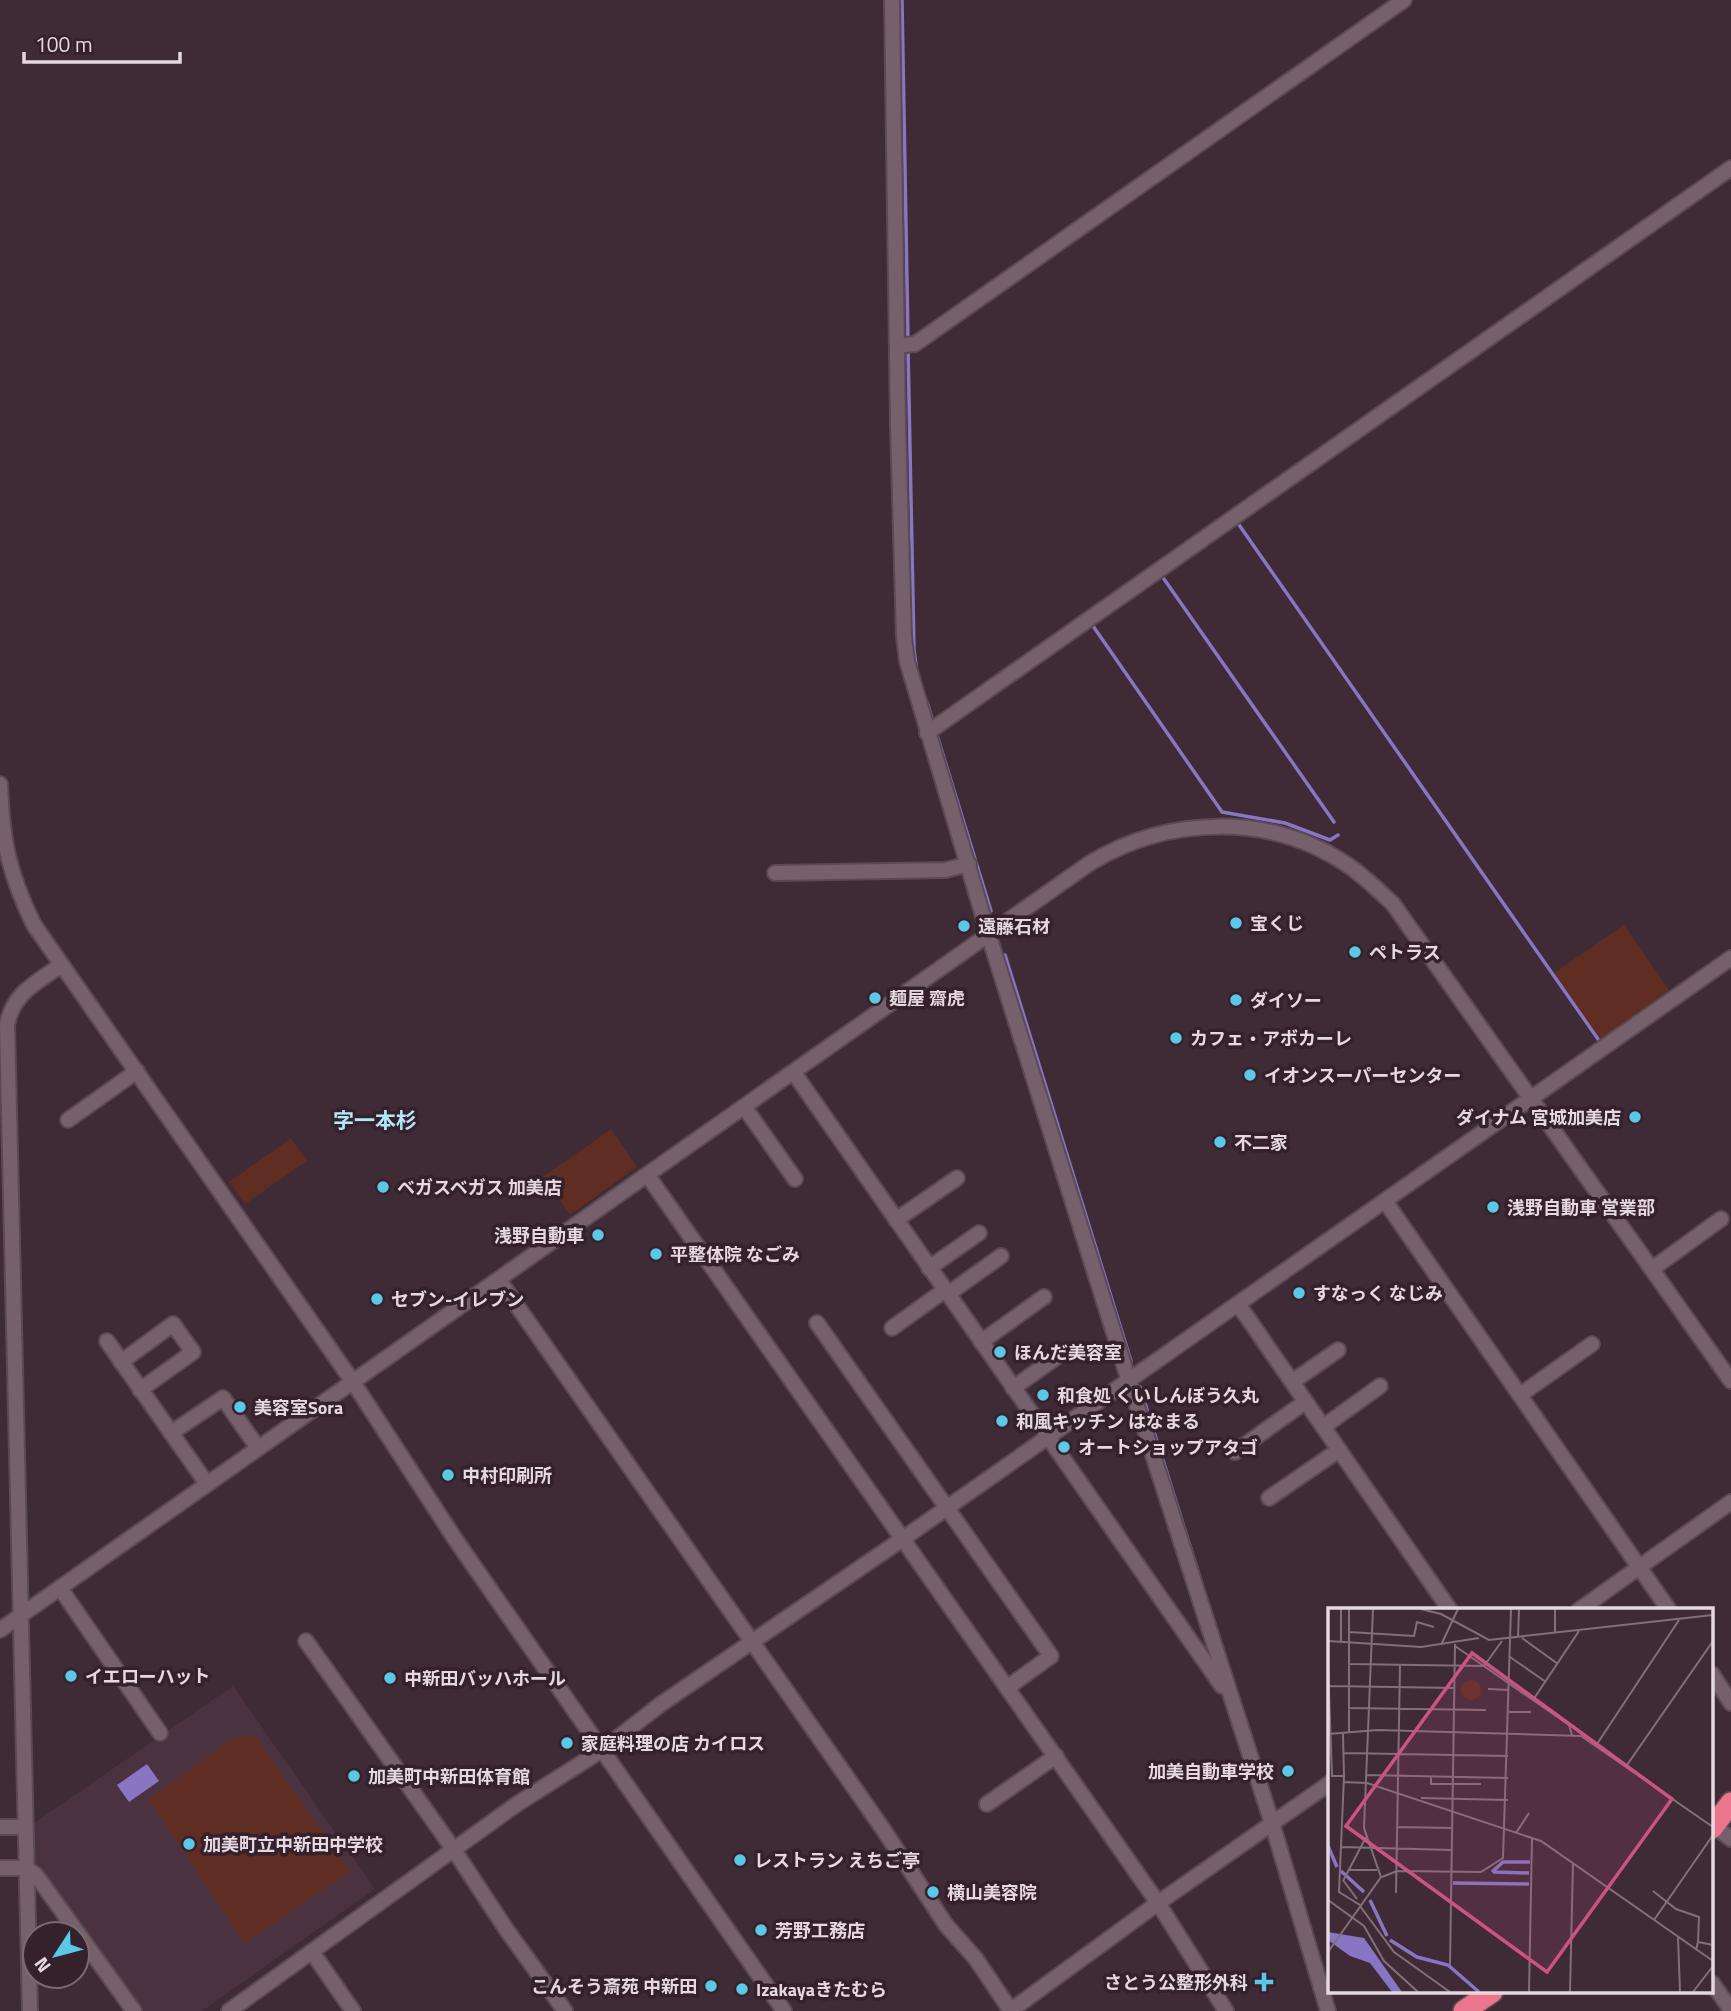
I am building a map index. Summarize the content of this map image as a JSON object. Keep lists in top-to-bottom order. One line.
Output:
{"districts":["字一本杉"],"places":{"other":["宝くじ","遠藤石材","ペトラス","麺屋 齋虎","ダイソー","カフェ・アボカーレ","イオンスーパーセンター","ダイナム 宮城加美店","不二家","ベガスベガス 加美店","浅野自動車 営業部","浅野自動車","平整体院 なごみ","すなっく なじみ","セブン-イレブン","ほんだ美容室","和食処 くいしんぼう久丸","美容室Sora","和風キッチン はなまる","オートショップアタゴ","中村印刷所","イエローハット","中新田バッハホール","家庭料理の店 カイロス","加美自動車学校","加美町中新田体育館","加美町立中新田中学校","レストラン えちご亭","横山美容院","芳野工務店","こんそう斎苑 中新田","Izakayaきたむら"],"health":["さとう公整形外科"]},"scale_bar":"100 m","north":"bottom left"}
